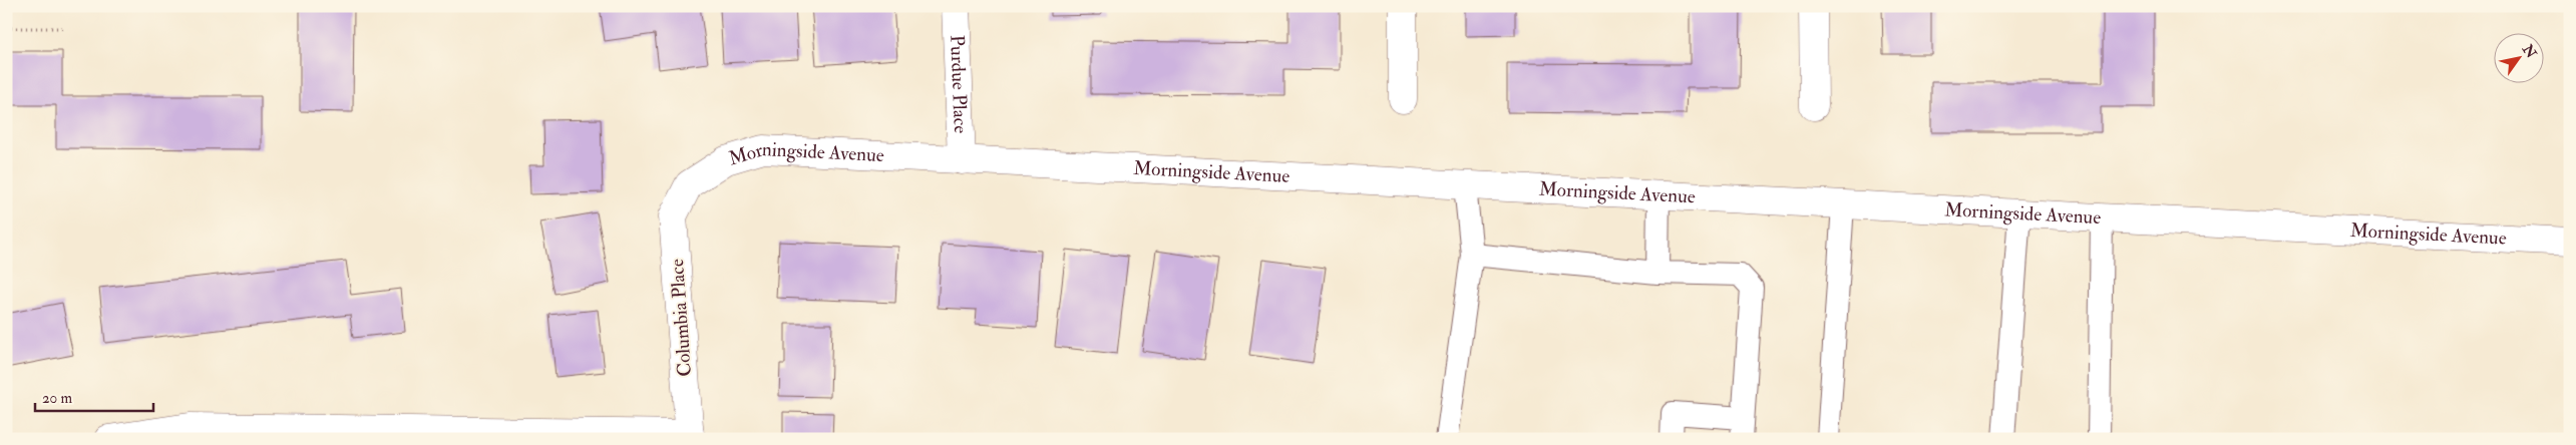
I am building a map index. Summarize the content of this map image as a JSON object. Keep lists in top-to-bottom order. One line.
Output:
{"streets":{"street":["Purdue Place","Morningside Avenue","Columbia Place"]},"crossings":[["Purdue Place","Morningside Avenue"],["Morningside Avenue","Columbia Place"]],"scale_bar":"20 m","north":"top right"}
